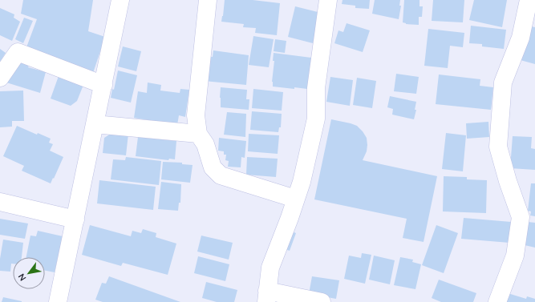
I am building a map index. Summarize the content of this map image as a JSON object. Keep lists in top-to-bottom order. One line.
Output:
{"north":"bottom left"}
